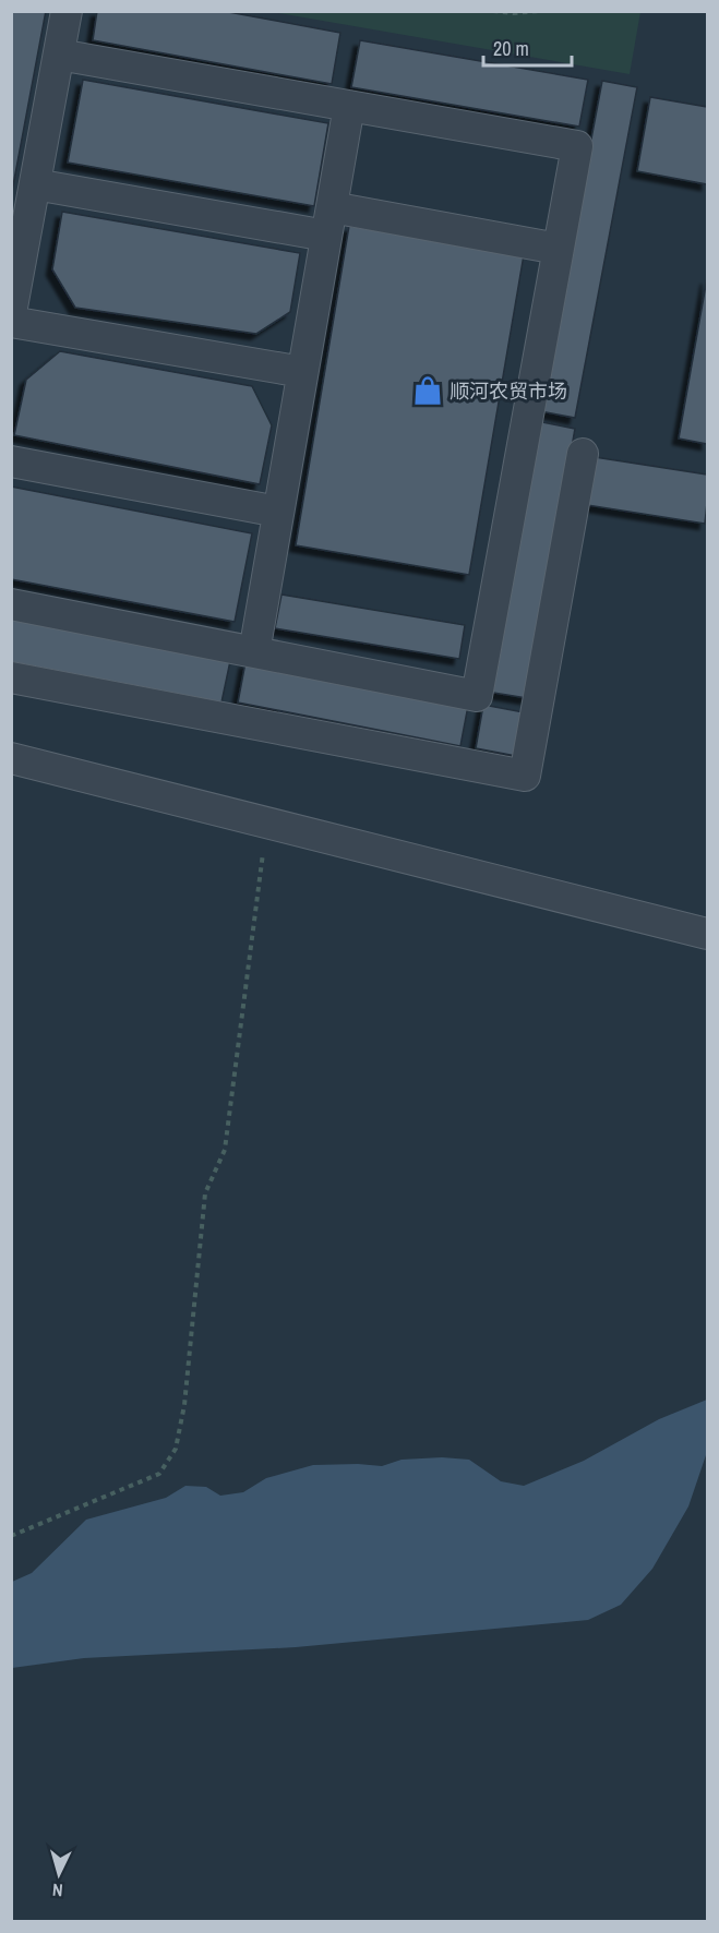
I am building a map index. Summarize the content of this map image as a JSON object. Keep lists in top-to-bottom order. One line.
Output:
{"places":{"shop":["顺河农贸市场"]},"scale_bar":"20 m","north":"bottom"}
